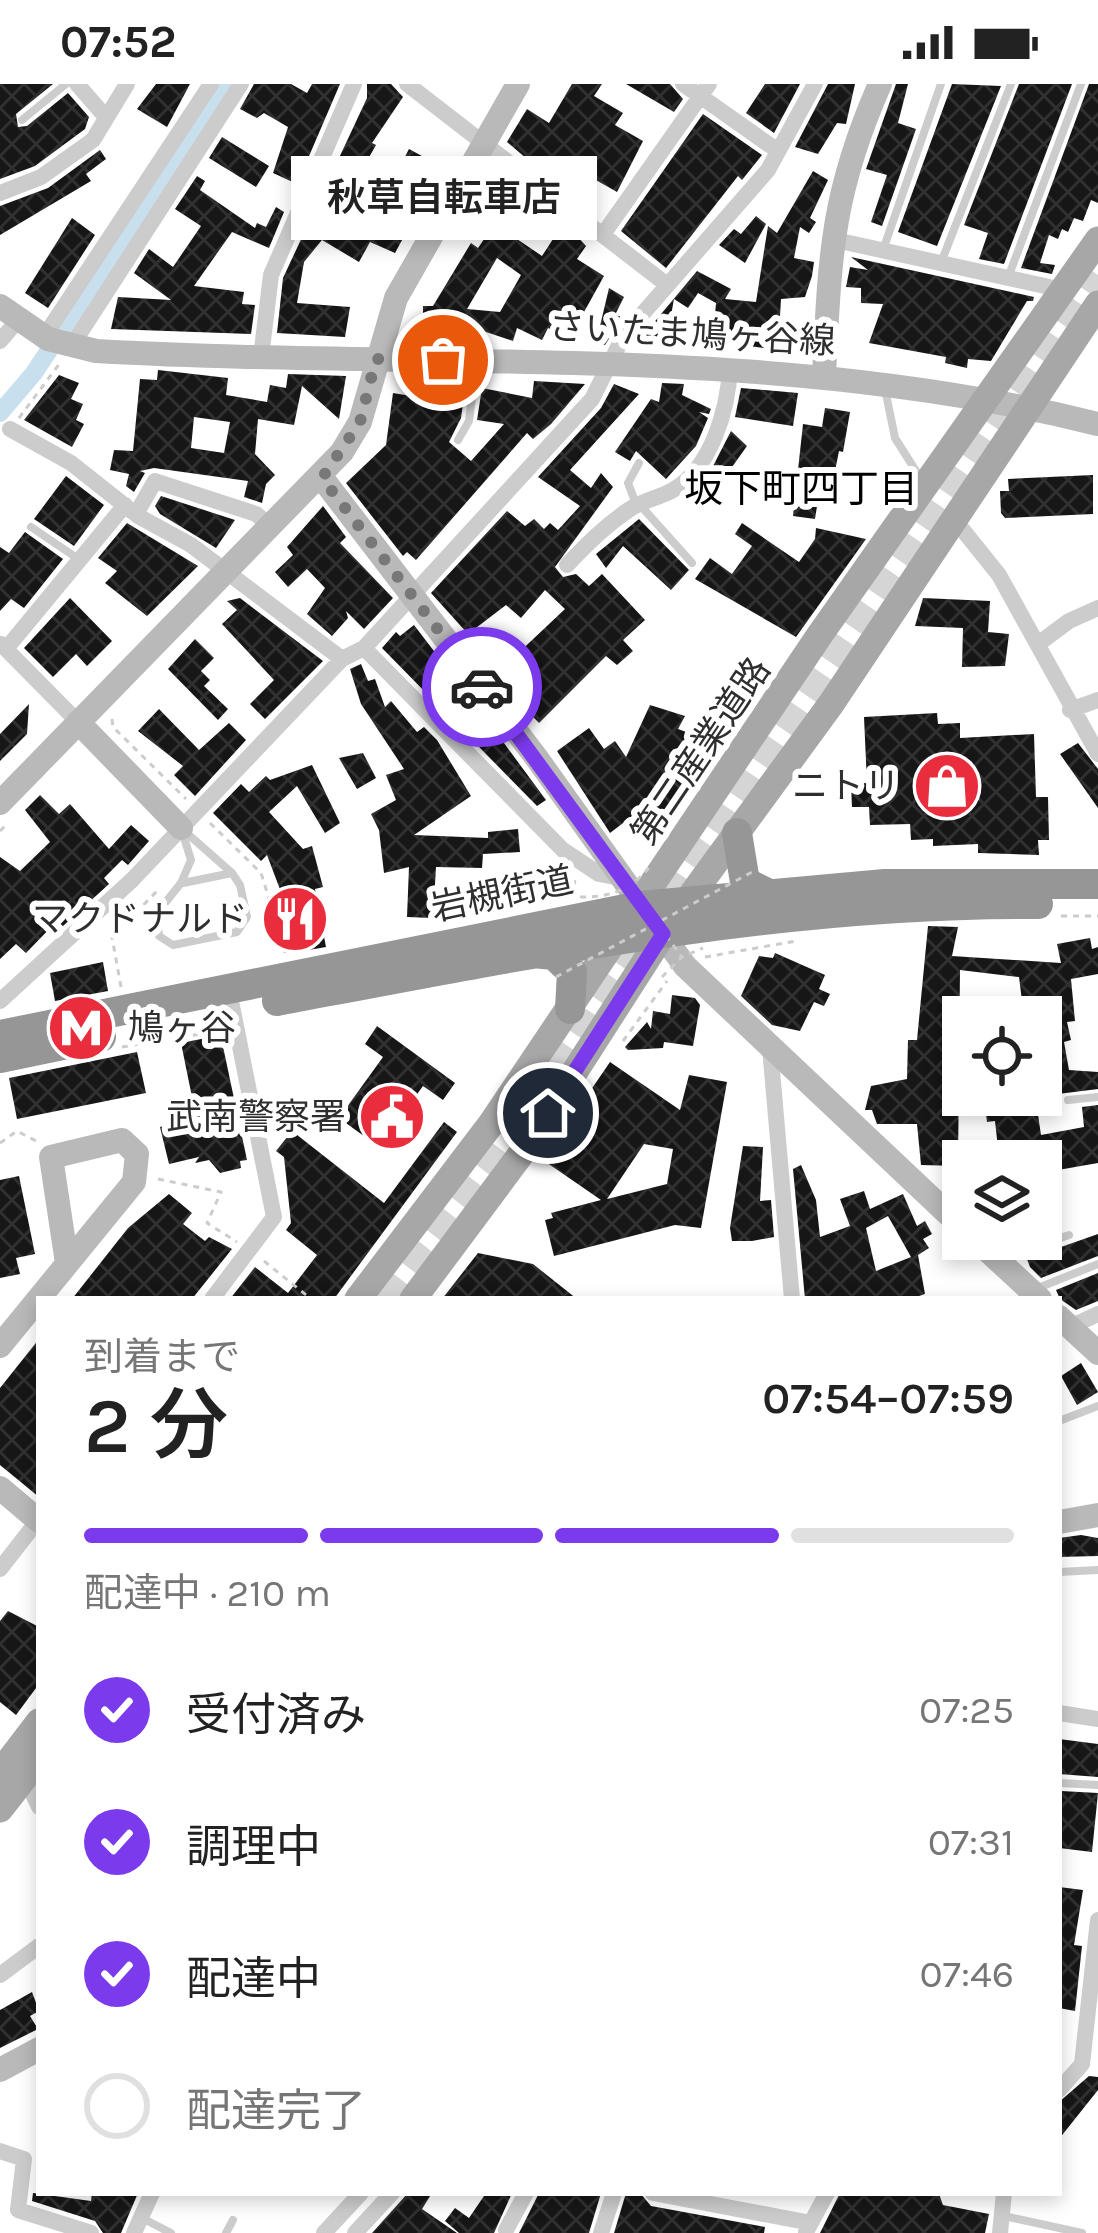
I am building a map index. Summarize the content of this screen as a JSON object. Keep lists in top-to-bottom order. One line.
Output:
{"streets":{"highway":["岩槻街道"],"main road":["第二産業道路"],"street":["さいたま鳩ヶ谷線"]},"crossings":[["さいたま鳩ヶ谷線","第二産業道路"],["第二産業道路","岩槻街道"]],"districts":["坂下町四丁目"],"places":{"other":["秋草自転車店"],"shop":["ニトリ"],"restaurant":["マクドナルド"],"metro station":["鳩ヶ谷"],"public building":["武南警察署"]},"page":{"status":"07:52","bubble":"秋草自転車店","heading":["2 分","到着まで","07:54–07:59"],"bar":"配達中 · 210 m","list":[["受付済み","07:25"],["調理中","07:31"],["配達中","07:46"],"配達完了"]}}
